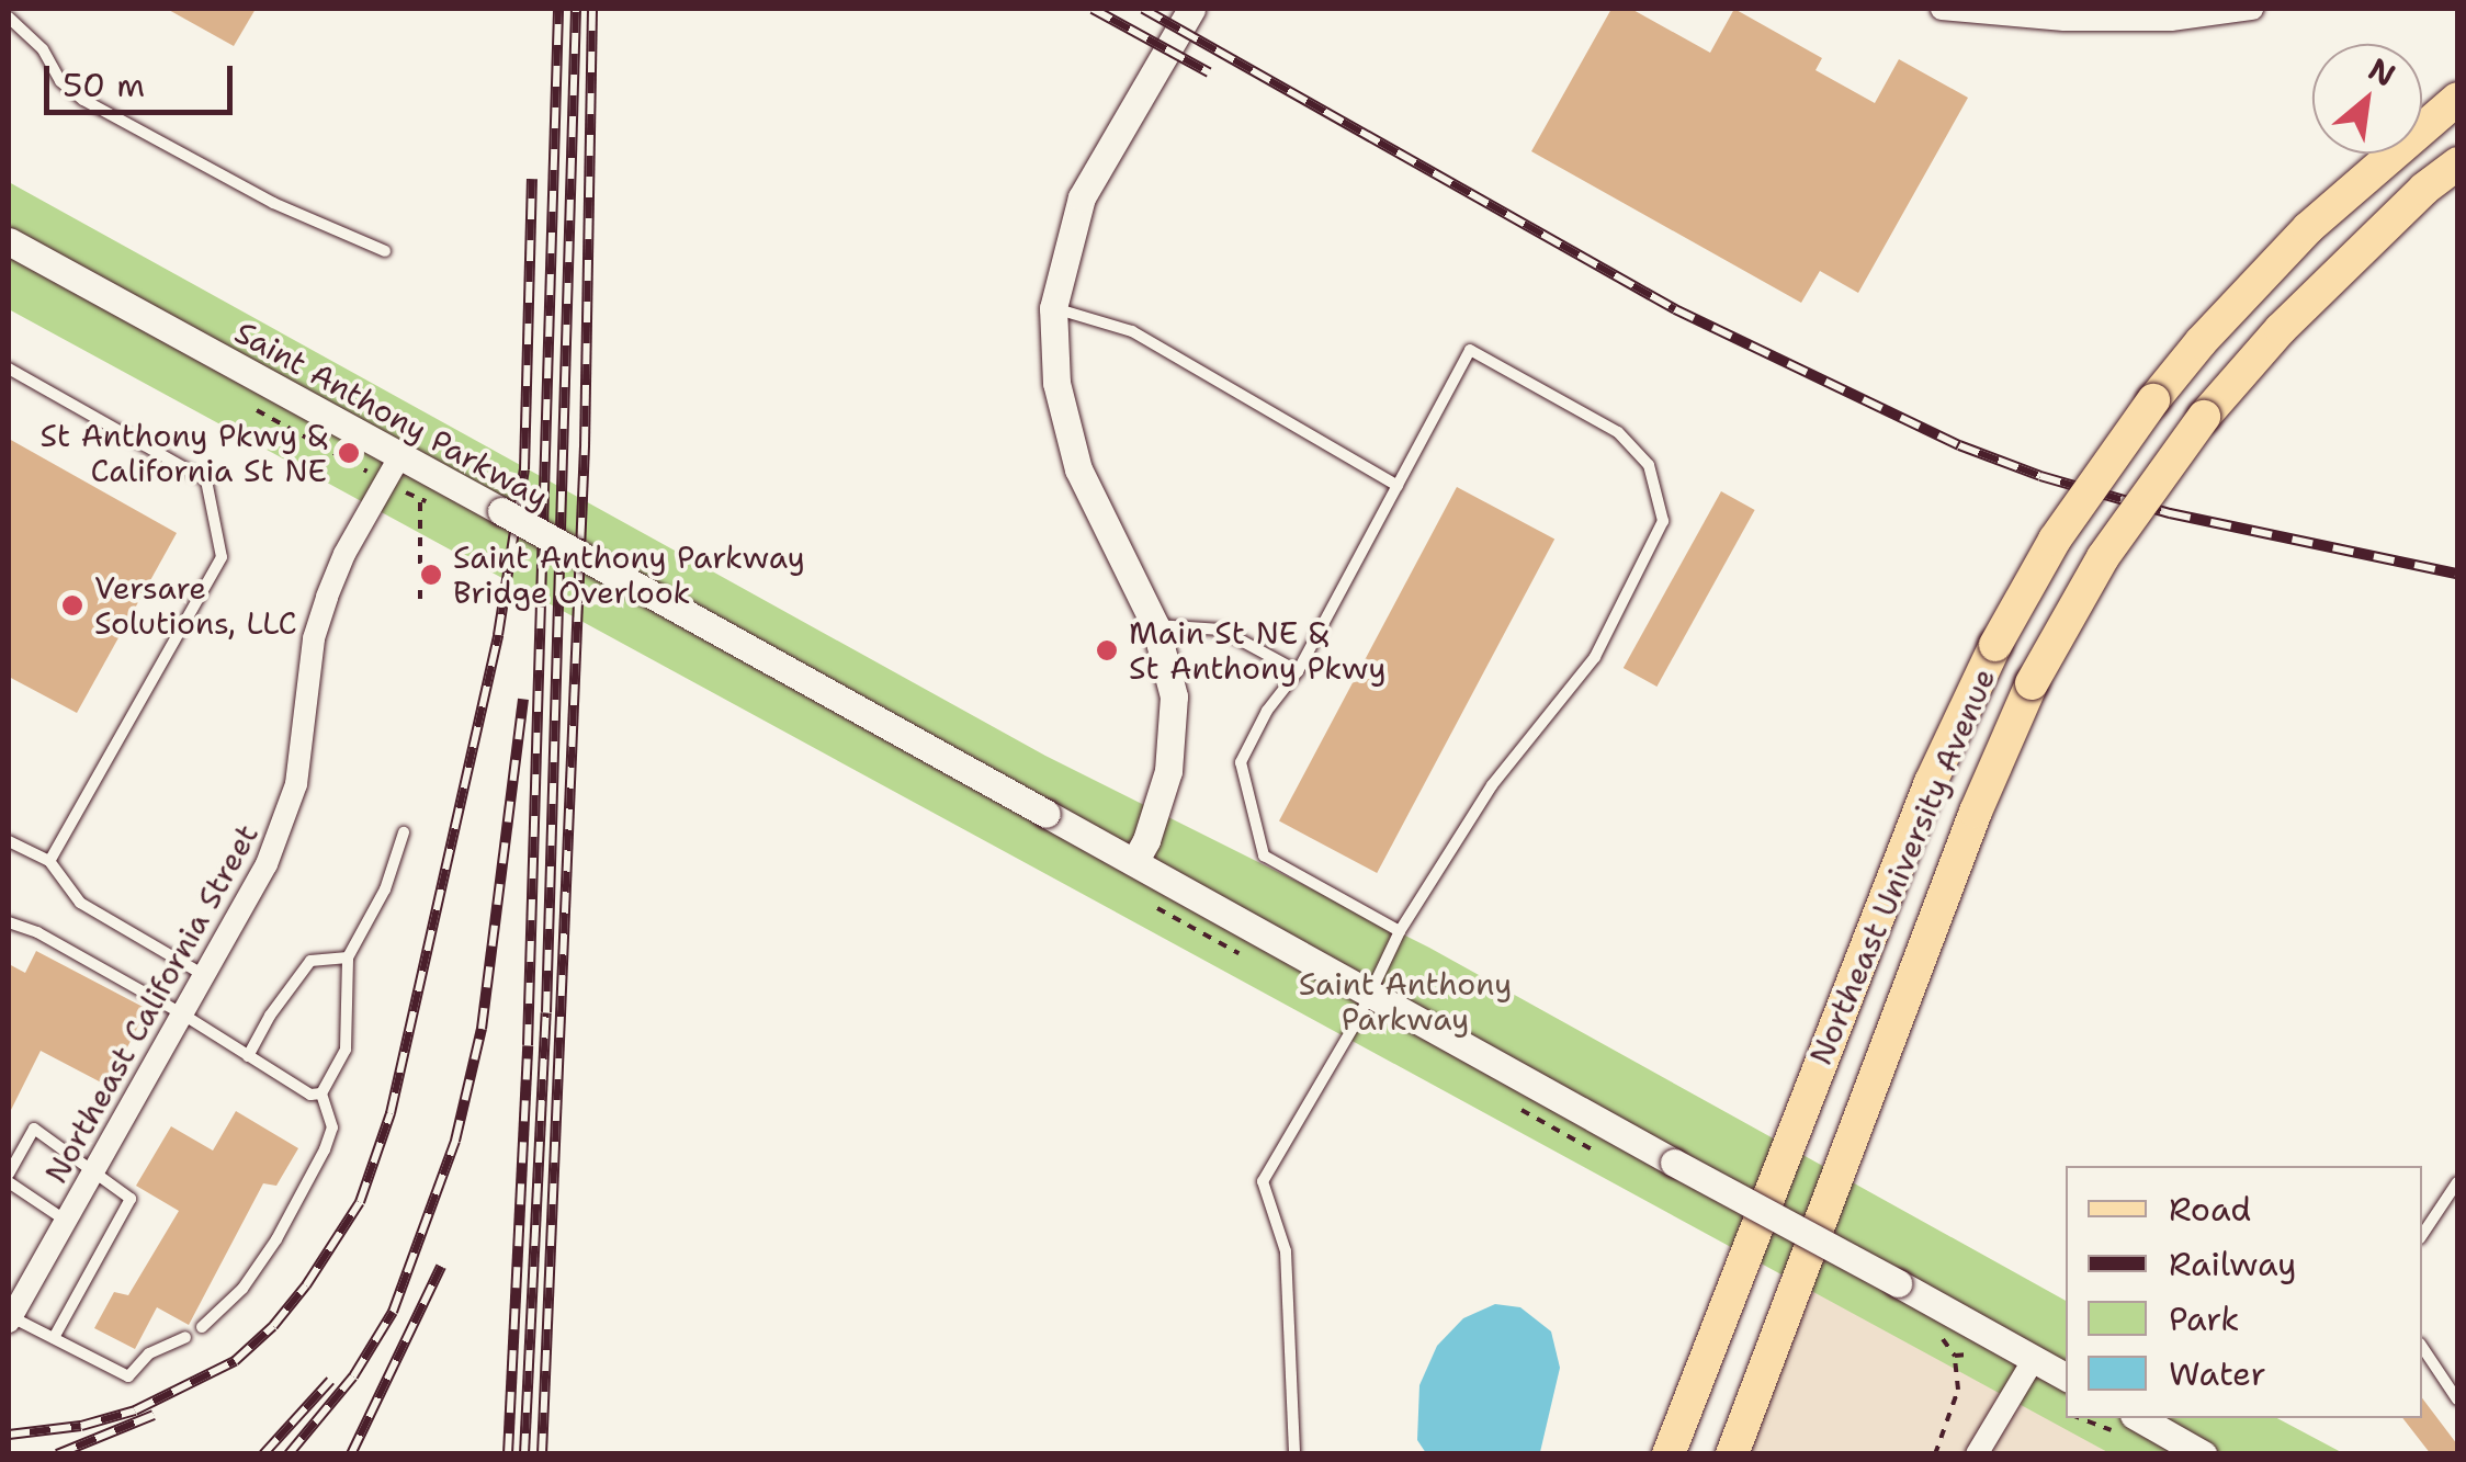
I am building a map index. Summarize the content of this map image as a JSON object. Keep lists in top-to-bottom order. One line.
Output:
{"streets":{"main road":["Northeast University Avenue"],"street":["Saint Anthony Parkway","Northeast California Street"]},"crossings":[["Saint Anthony Parkway","Northeast California Street"]],"parks":["Saint Anthony Parkway"],"places":["St Anthony Pkwy & California St NE","Saint Anthony Parkway Bridge Overlook","Versare Solutions, LLC","Main St NE & St Anthony Pkwy"],"legend":["Road","Railway","Park","Water"],"scale_bar":"50 m","north":"top right"}
